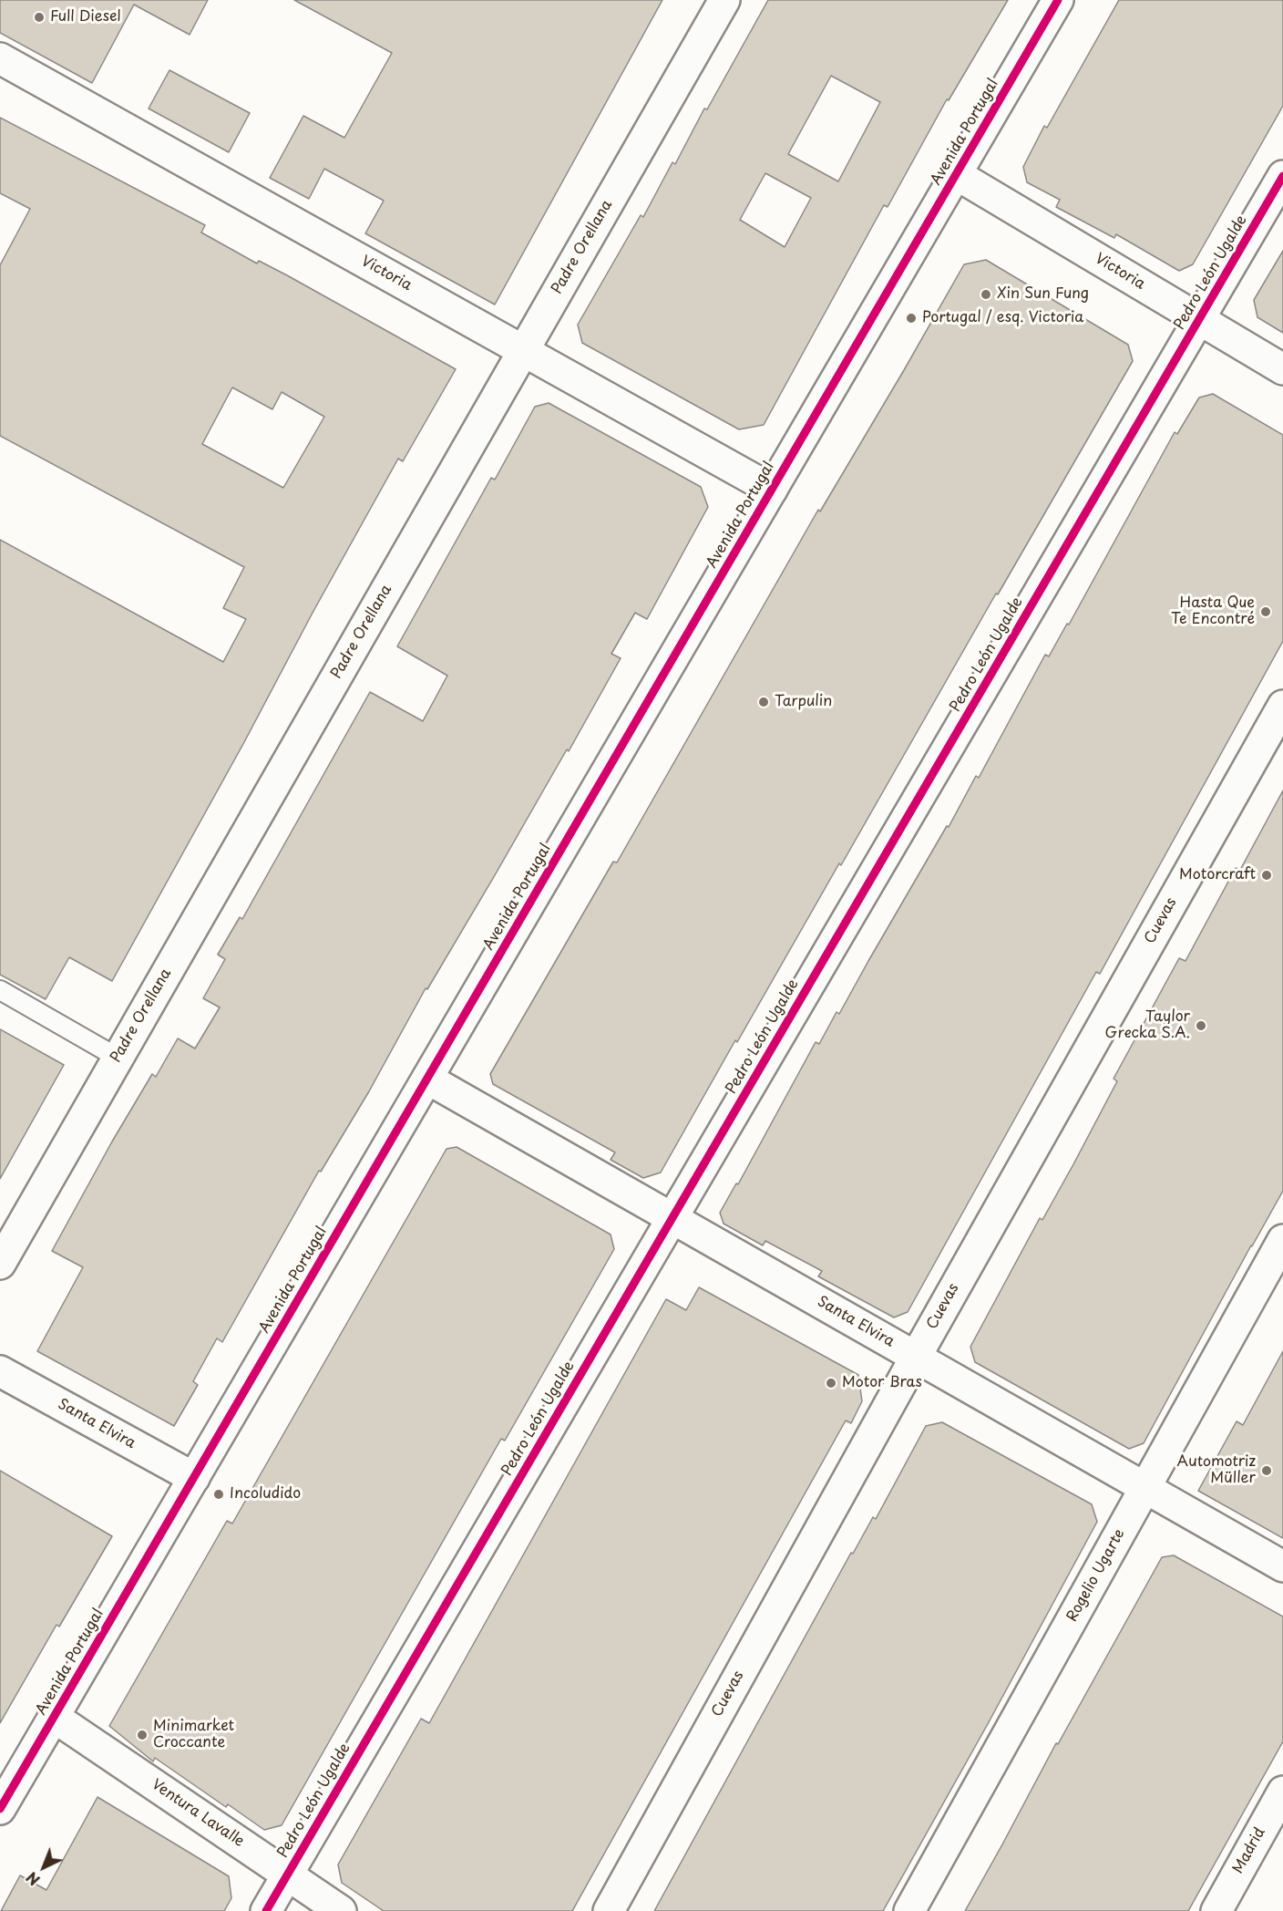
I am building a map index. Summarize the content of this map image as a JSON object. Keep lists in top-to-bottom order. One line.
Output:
{"streets":{"street":["Avenida Portugal","Padre Orellana","Victoria","Pedro León Ugalde","Cuevas","Santa Elvira","Rogelio Ugarte","Ventura Lavalle","Madrid"]},"crossings":[["Avenida Portugal","Victoria"],["Avenida Portugal","Santa Elvira"],["Avenida Portugal","Ventura Lavalle"],["Padre Orellana","Victoria"],["Victoria","Pedro León Ugalde"],["Pedro León Ugalde","Santa Elvira"],["Pedro León Ugalde","Ventura Lavalle"],["Cuevas","Santa Elvira"],["Santa Elvira","Rogelio Ugarte"]],"places":["Full Diesel","Xin Sun Fung","Portugal / esq. Victoria","Hasta Que Te Encontré","Tarpulin","Motorcraft","Taylor Grecka S.A.","Motor Bras","Automotriz Müller","Incoludido","Minimarket Croccante"],"north":"bottom left"}
